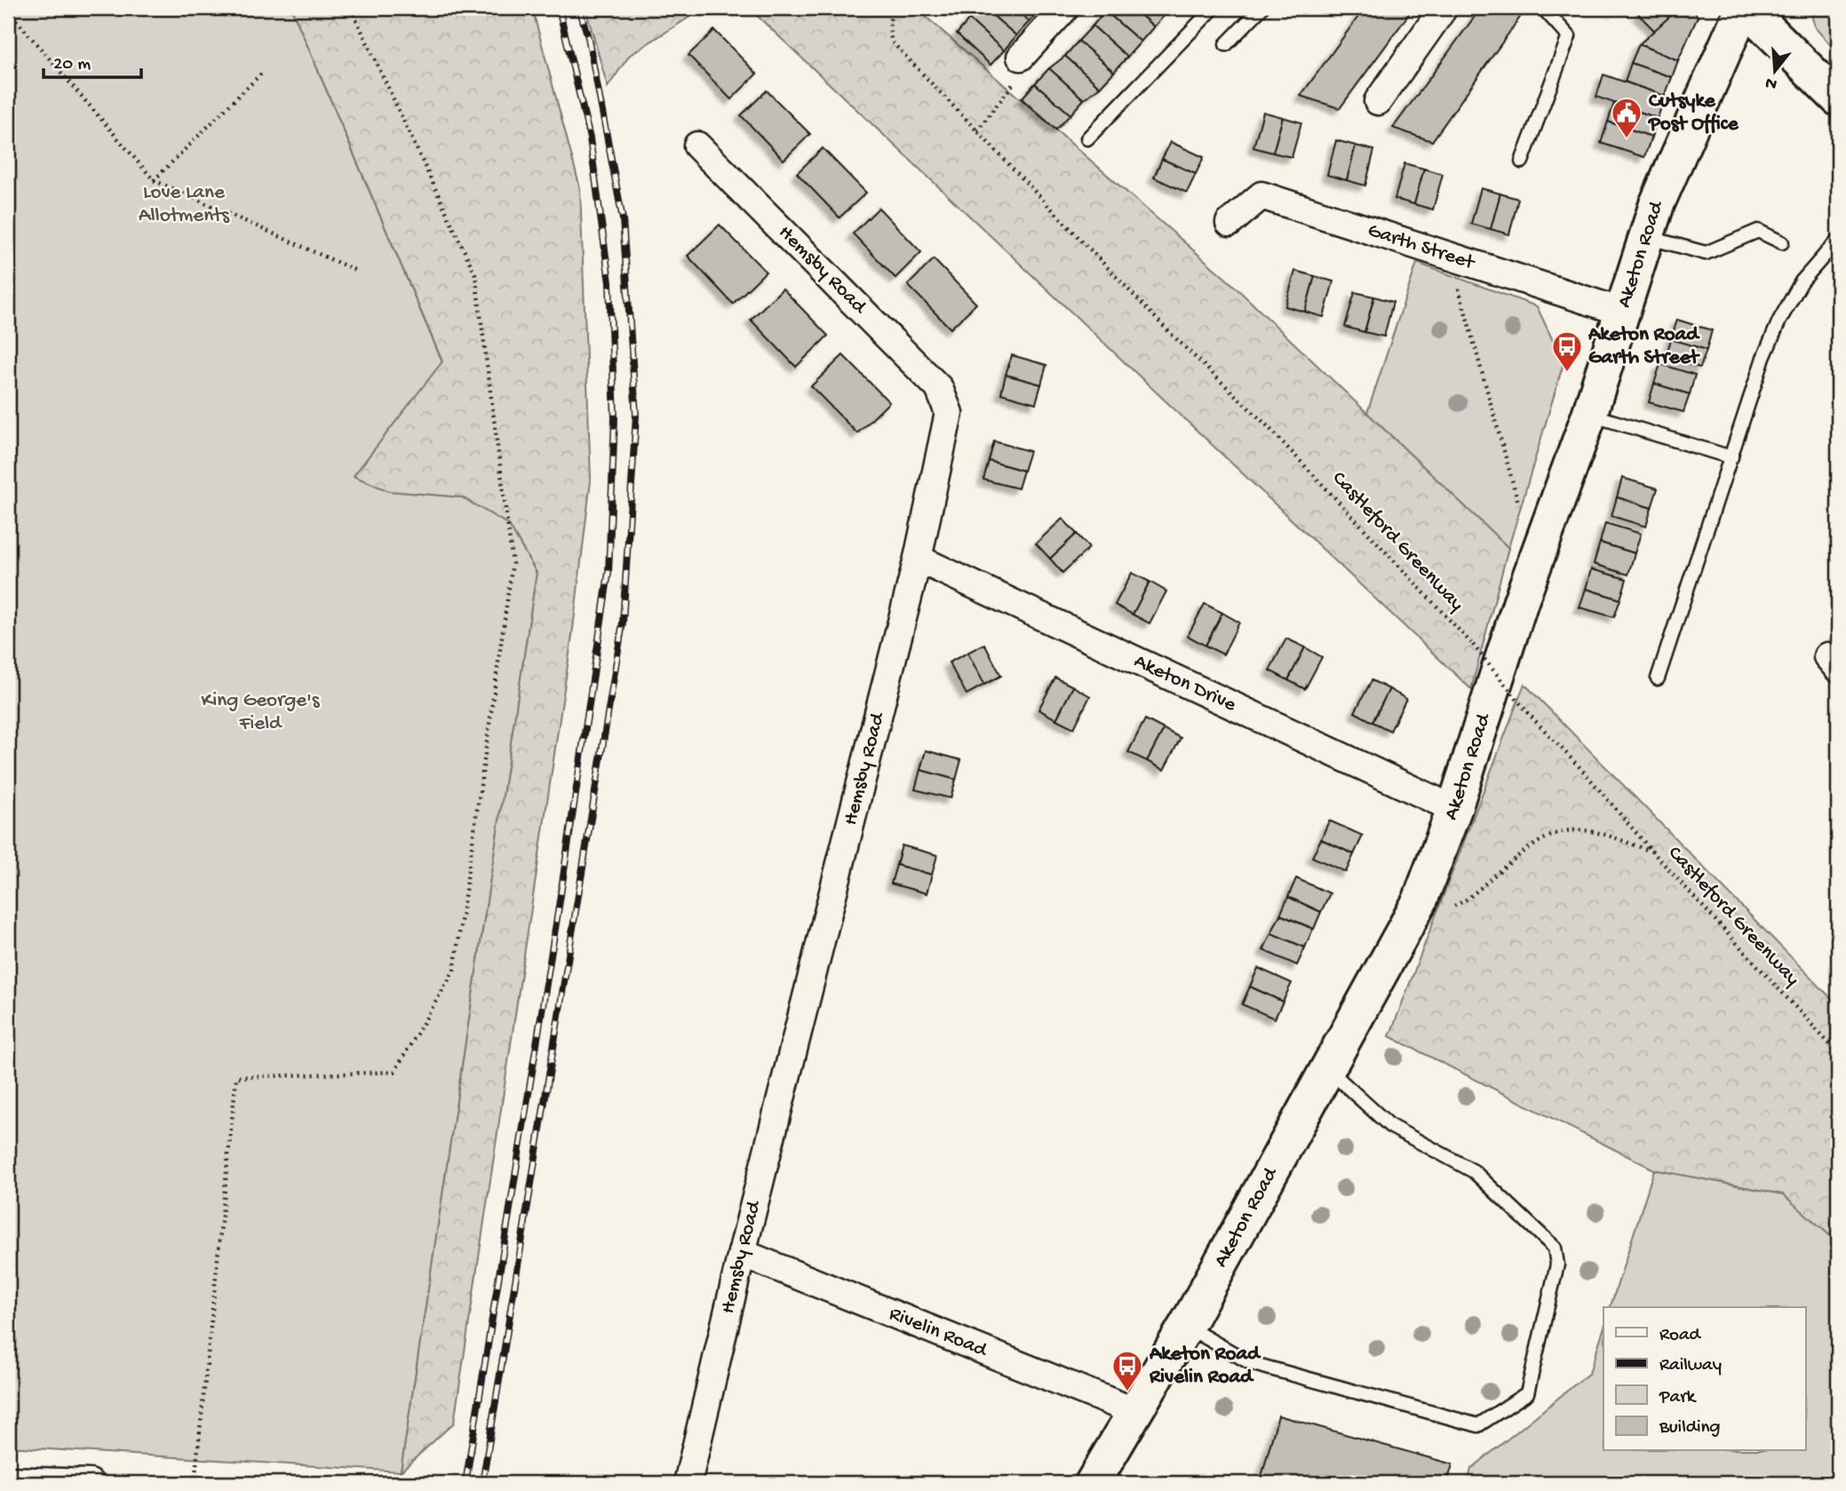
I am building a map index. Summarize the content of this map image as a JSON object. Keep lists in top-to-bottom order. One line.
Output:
{"streets":{"main road":["Aketon Road"],"street":["Garth Street","Hemsby Road","Aketon Drive","Rivelin Road"],"path":["Castleford Greenway"]},"crossings":[["Garth Street","Aketon Road"],["Aketon Road","Aketon Drive"],["Aketon Road","Rivelin Road"],["Hemsby Road","Aketon Drive"],["Hemsby Road","Rivelin Road"]],"parks":["Love Lane Allotments","King George's Field"],"places":{"public building":["Cutsyke Post Office"],"bus stop":["Aketon Road Garth Street","Aketon Road Rivelin Road"]},"legend":["Road","Railway","Park","Building"],"scale_bar":"20 m","north":"bottom"}
